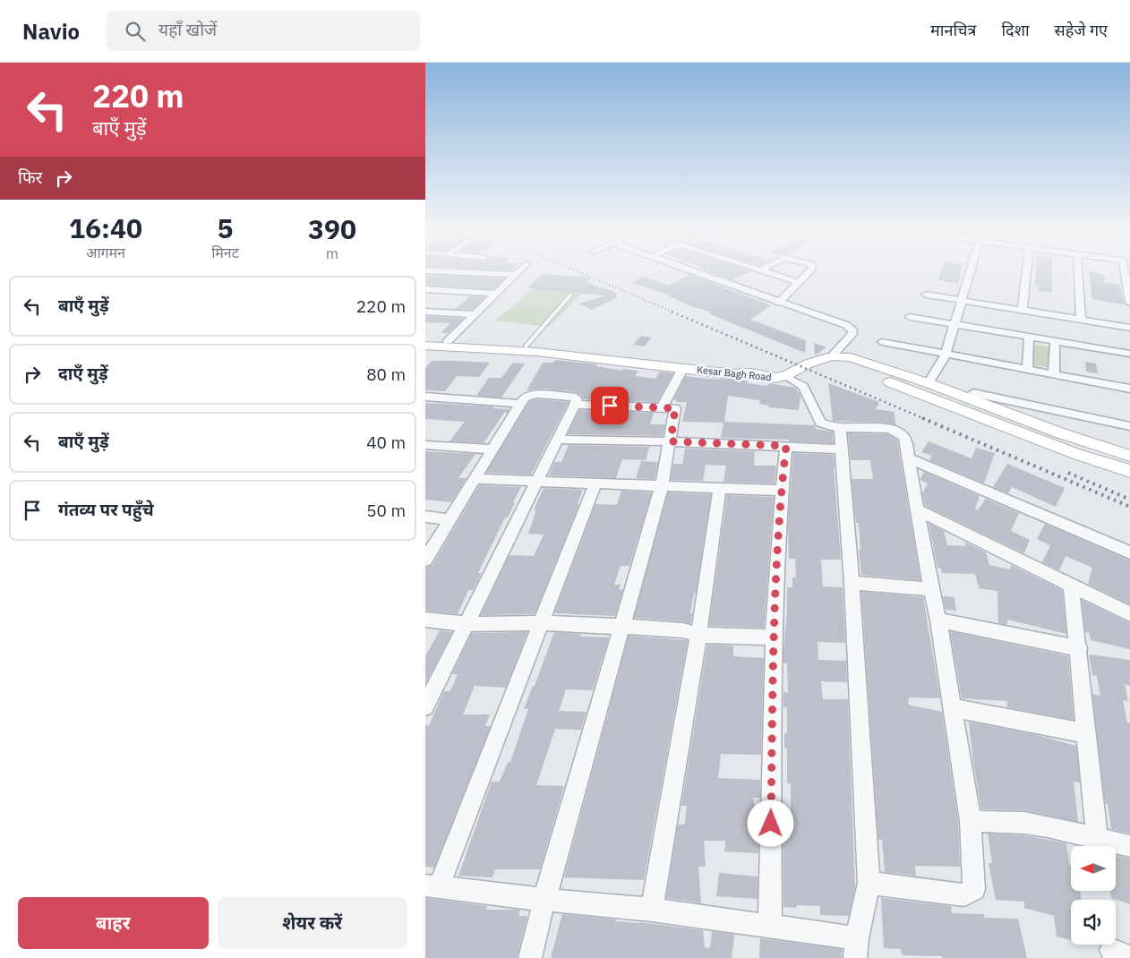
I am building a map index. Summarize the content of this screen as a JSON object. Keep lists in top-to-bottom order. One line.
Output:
{"streets":{"main road":["Kesar Bagh Road"]},"north":"left","page":{"header":"Navio","search":"यहाँ खोजें","nav":["मानचित्र","दिशा","सहेजे गए"],"turn":["220 m","बाएँ मुड़ें"],"then":"फिर","eta":["16:40","आगमन","5","मिनट","390","m"],"list":[{"name":"बाएँ मुड़ें","value":"220 m"},{"name":"दाएँ मुड़ें","value":"80 m"},{"name":"बाएँ मुड़ें","value":"40 m"},{"name":"गंतव्य पर पहुँचे","value":"50 m"}],"buttons":["बाहर","शेयर करें"]}}
